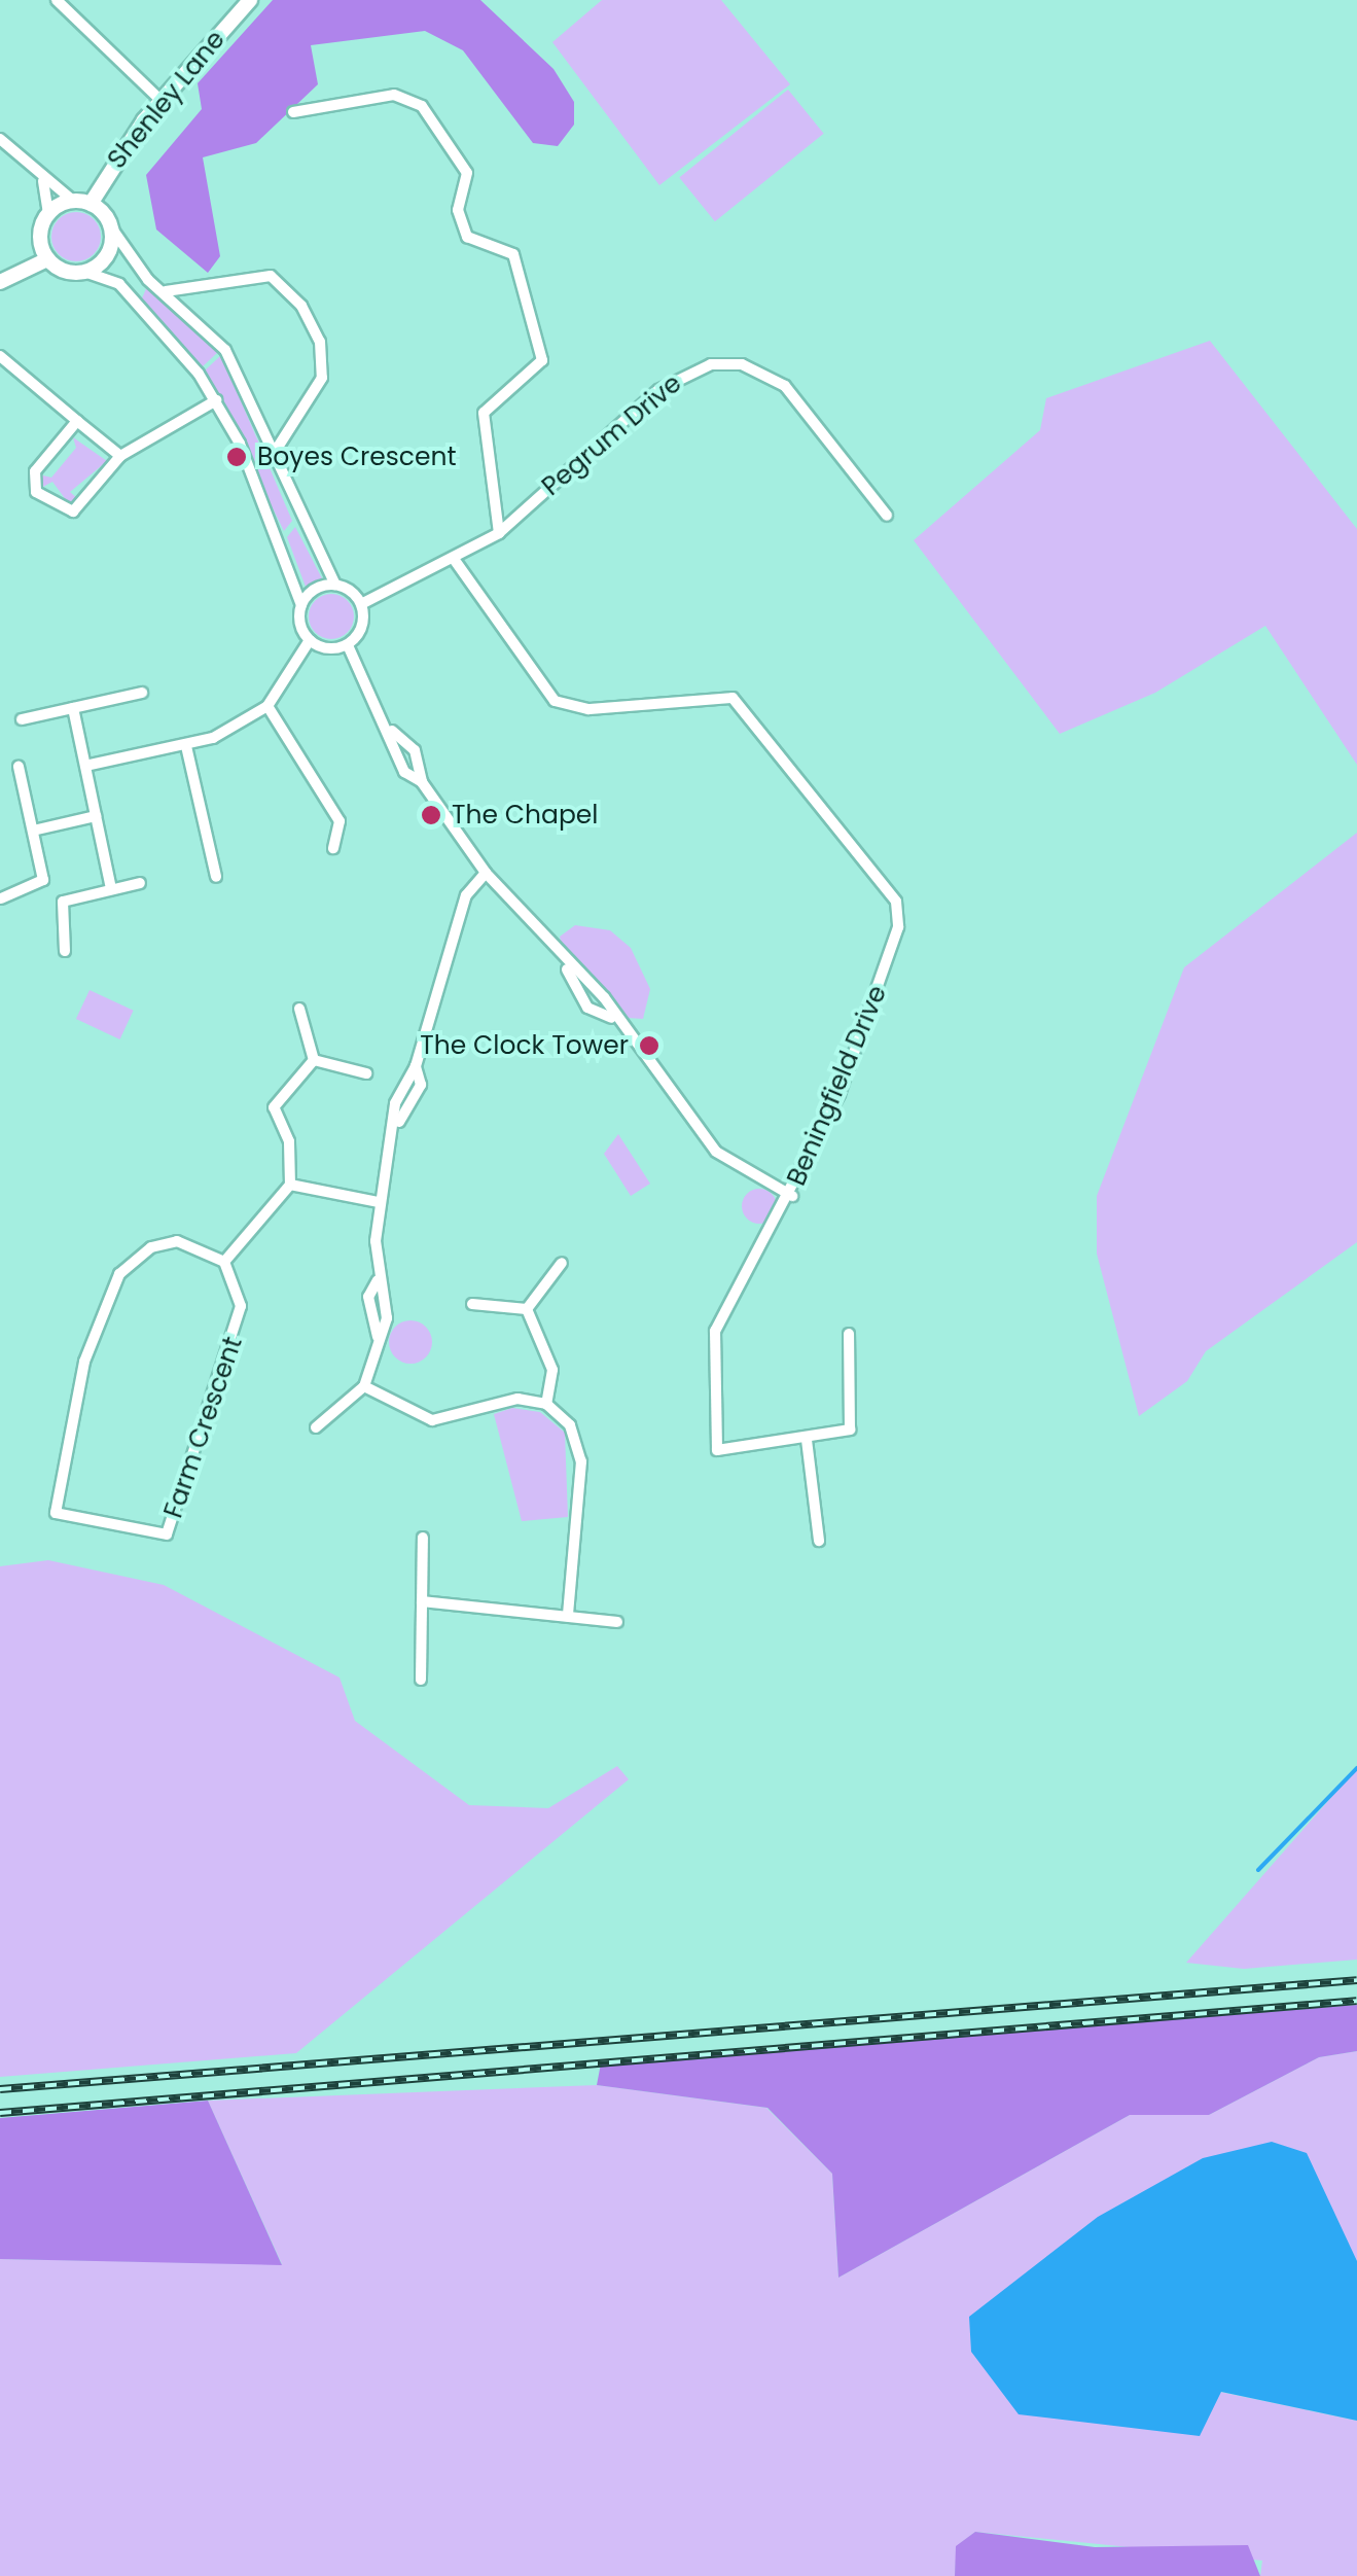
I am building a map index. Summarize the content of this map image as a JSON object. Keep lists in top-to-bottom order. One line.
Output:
{"streets":{"main road":["Shenley Lane"],"street":["Pegrum Drive","Beningfield Drive","Farm Crescent"]},"crossings":[["Pegrum Drive","Beningfield Drive"]],"places":["Boyes Crescent","The Chapel","The Clock Tower"]}
